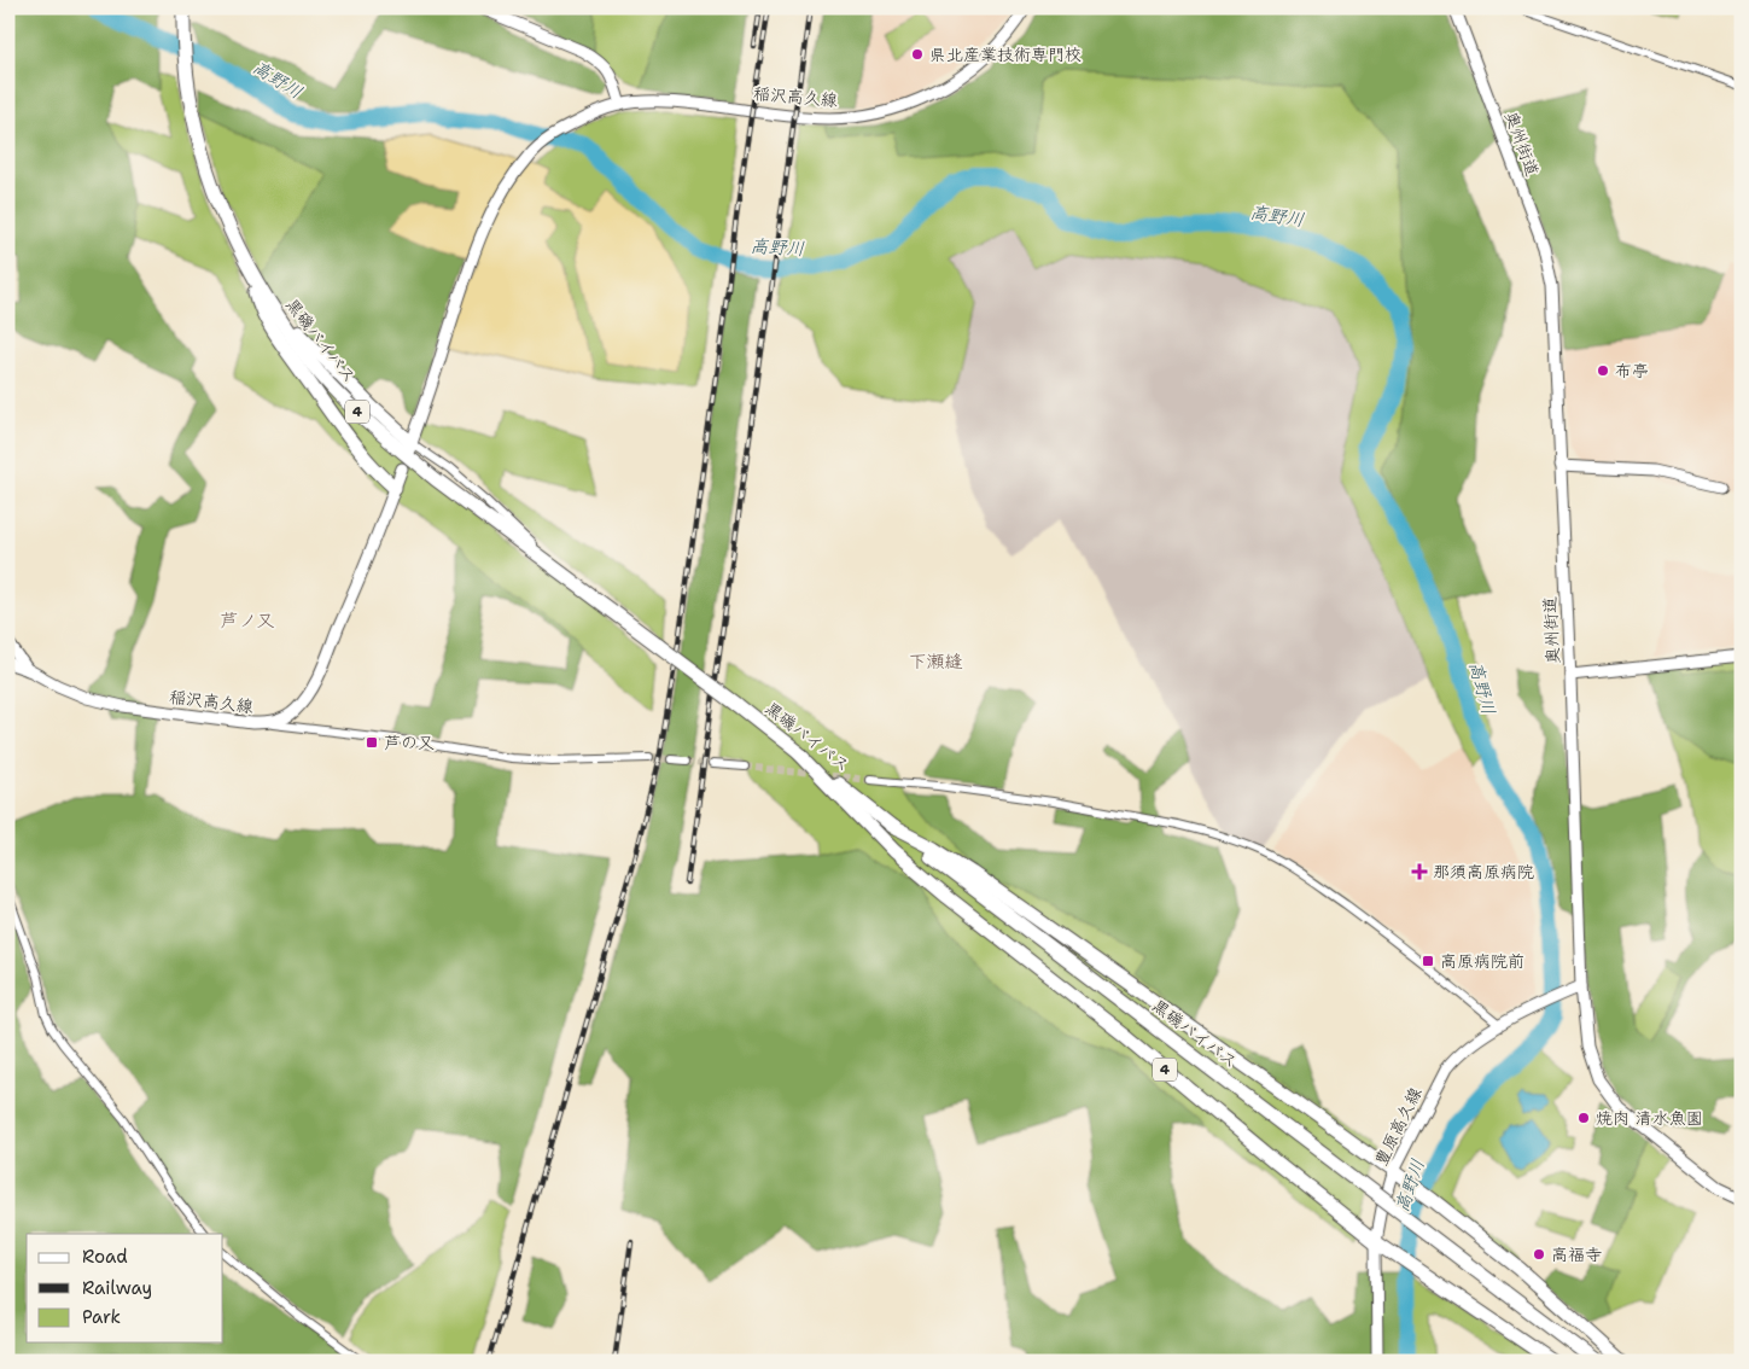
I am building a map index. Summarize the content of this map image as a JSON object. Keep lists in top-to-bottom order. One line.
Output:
{"streets":{"highway":["黒磯バイパス","4"],"main road":["稲沢高久線","奥州街道","豊原高久線"]},"crossings":[["稲沢高久線","4"],["奥州街道","豊原高久線"],["黒磯バイパス","4"],["4","豊原高久線"]],"districts":["芦ノ又","下瀬縫"],"water":["高野川"],"places":{"other":["県北産業技術専門校","布亭","焼肉 清水魚園","高福寺"],"transit":["芦の又","高原病院前"],"health":["那須高原病院"]},"legend":["Road","Railway","Park"]}
